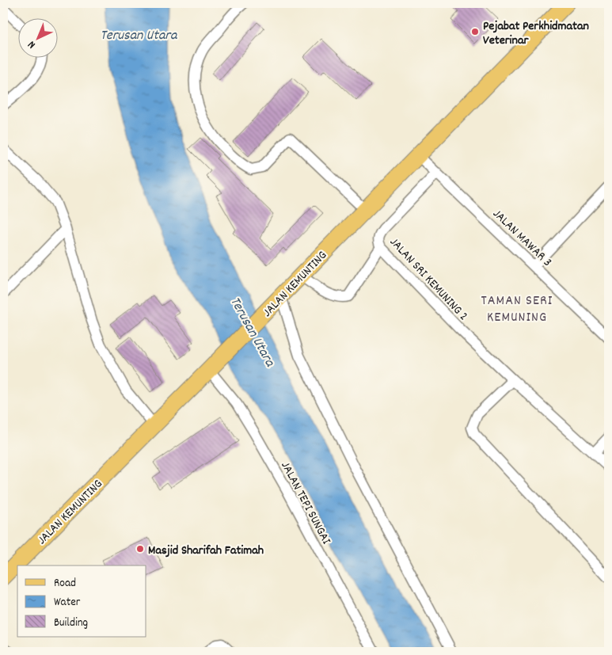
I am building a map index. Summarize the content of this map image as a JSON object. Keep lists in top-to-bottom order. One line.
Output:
{"streets":{"main road":["JALAN KEMUNTING"],"street":["JALAN MAWAR 3","JALAN SRI KEMUNING 2","JALAN TEPI SUNGAI"]},"crossings":[["JALAN MAWAR 3","JALAN SRI KEMUNING 2"],["JALAN MAWAR 3","JALAN KEMUNTING"],["JALAN KEMUNTING","JALAN TEPI SUNGAI"]],"districts":["TAMAN SERI KEMUNING"],"water":["Terusan Utara"],"places":["Pejabat Perkhidmatan Veterinar","Masjid Sharifah Fatimah"],"legend":["Road","Water","Building"],"north":"bottom left"}
